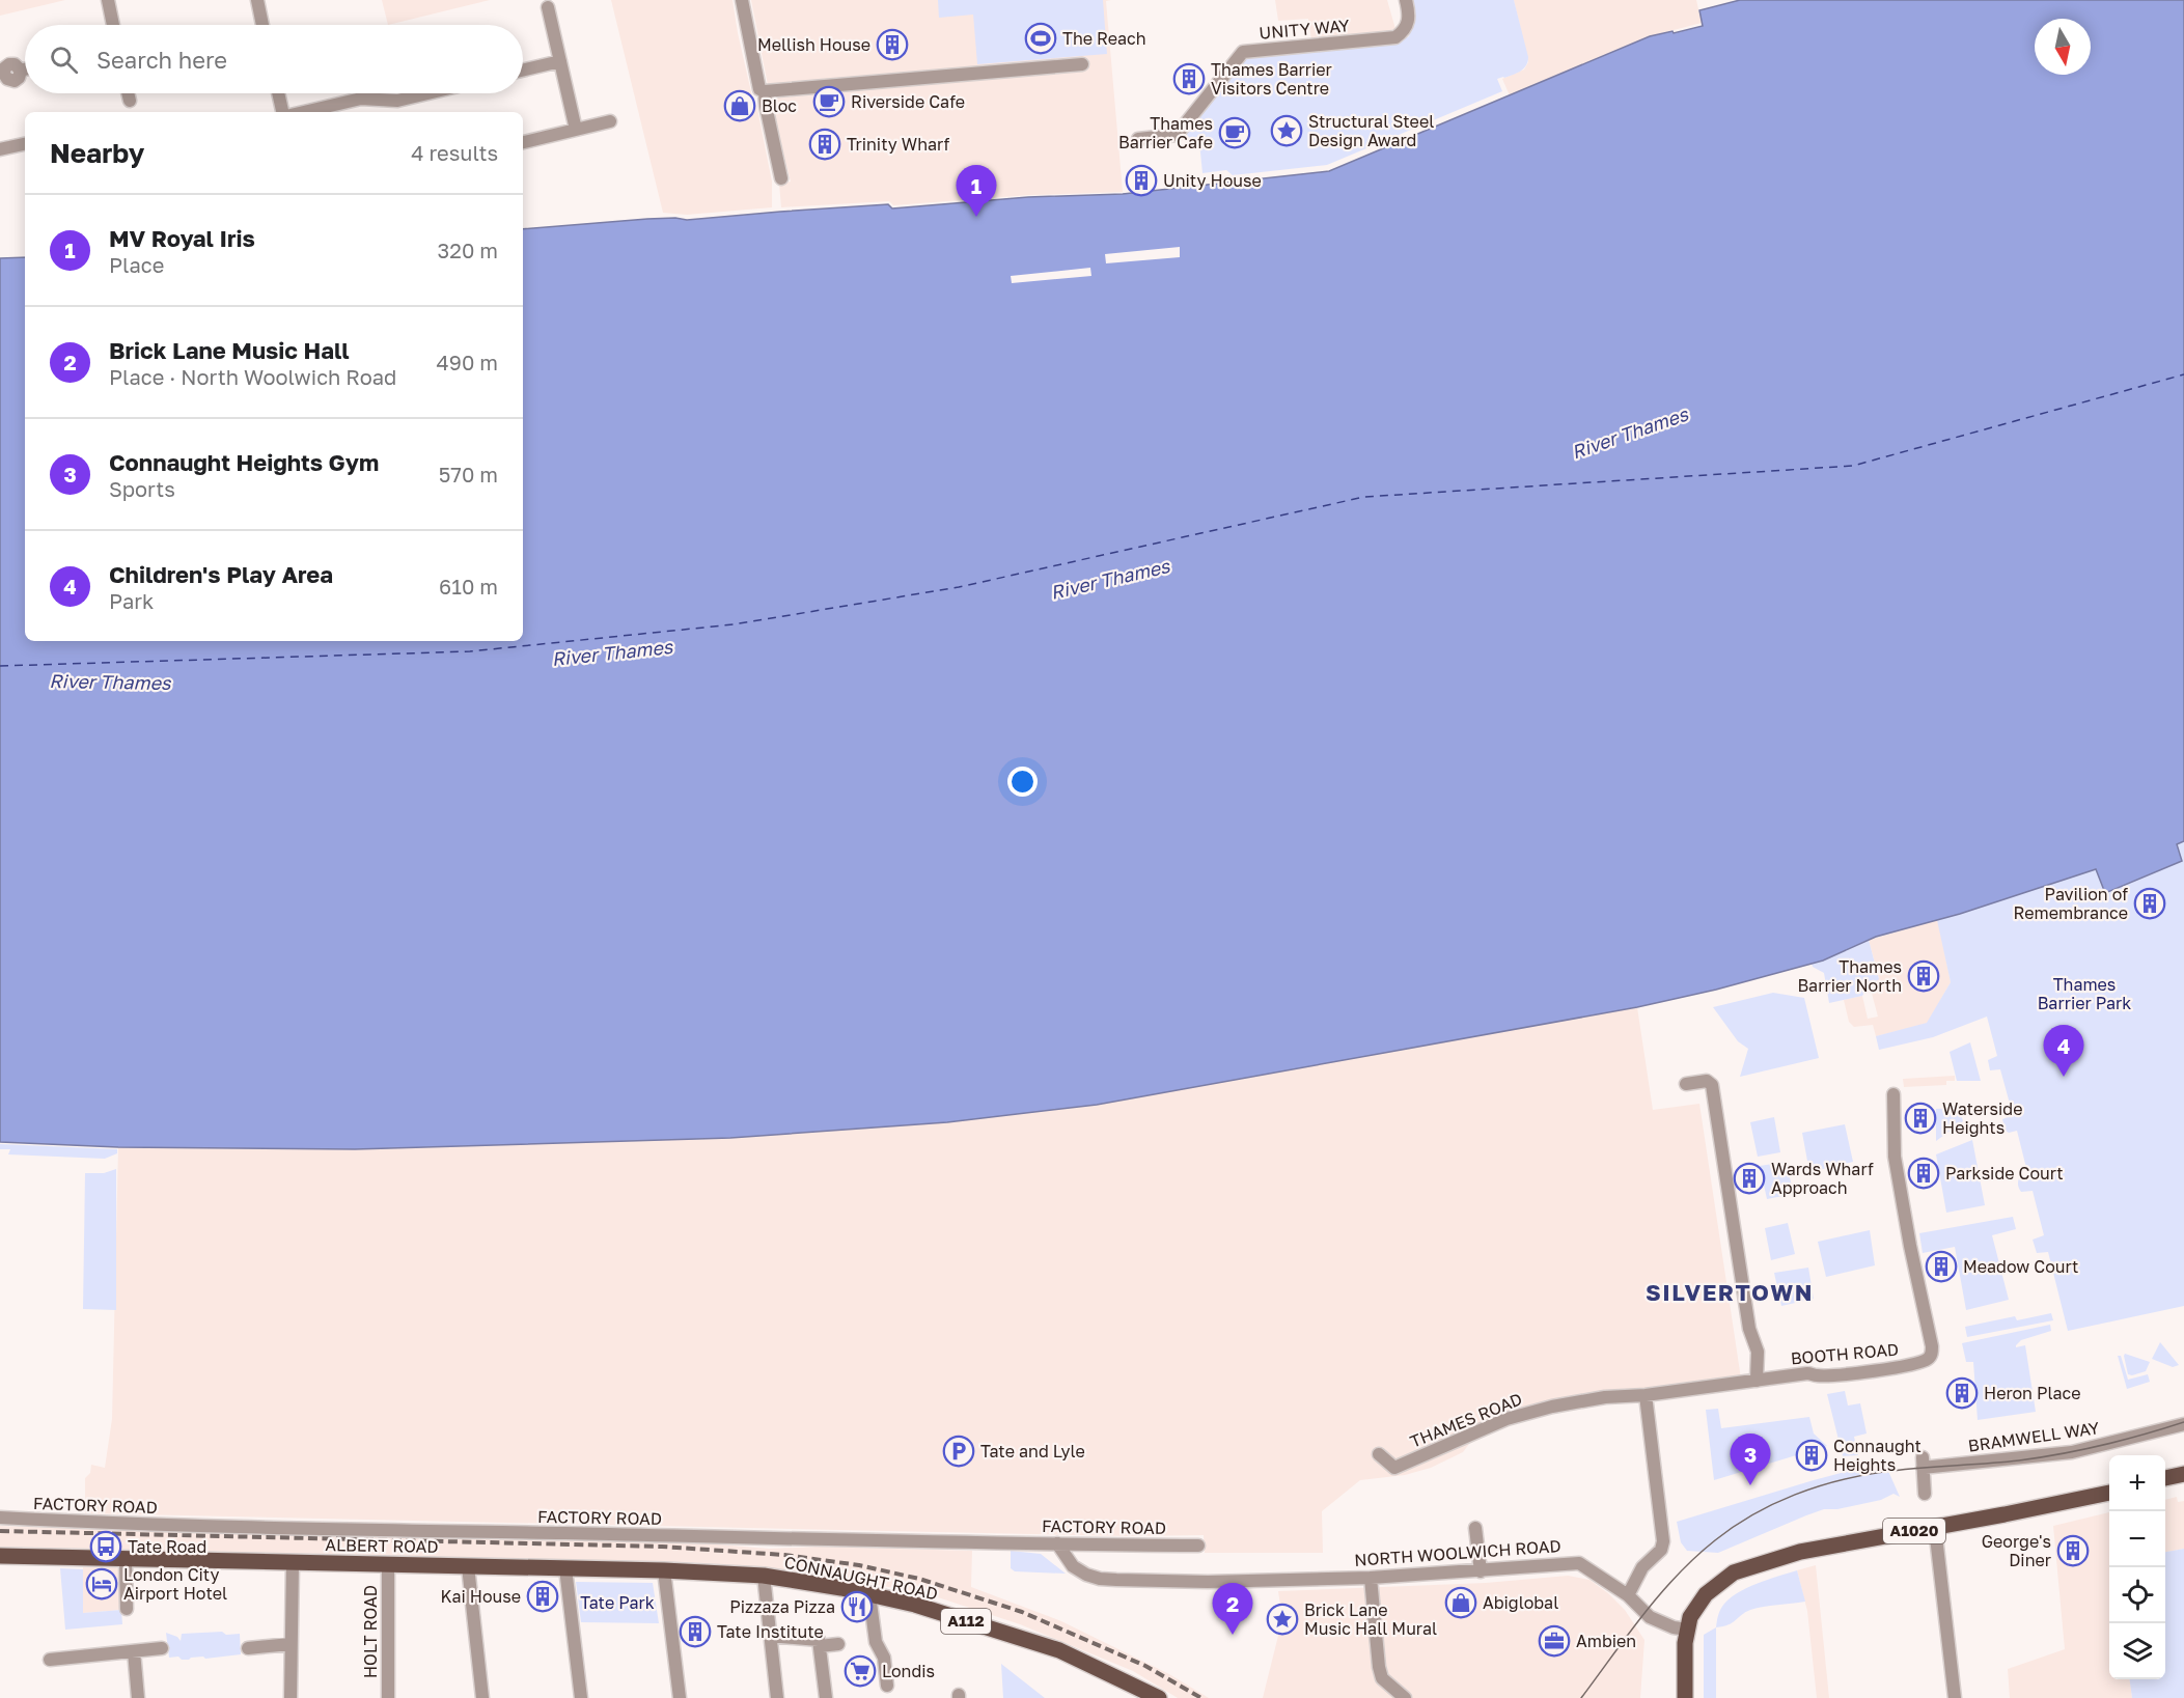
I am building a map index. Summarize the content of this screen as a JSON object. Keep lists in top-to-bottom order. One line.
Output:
{"streets":{"main road":["A1020","ALBERT ROAD","CONNAUGHT ROAD","A112"],"street":["UNITY WAY","BOOTH ROAD","THAMES ROAD","BRAMWELL WAY","FACTORY ROAD","NORTH WOOLWICH ROAD","HOLT ROAD"]},"crossings":[["BOOTH ROAD","THAMES ROAD"],["FACTORY ROAD","NORTH WOOLWICH ROAD"],["A1020","NORTH WOOLWICH ROAD"],["ALBERT ROAD","CONNAUGHT ROAD"],["ALBERT ROAD","HOLT ROAD"]],"districts":["SILVERTOWN"],"water":["River Thames"],"parks":["Thames Barrier Park","Tate Park"],"places":{"sports":["The Reach"],"building":["Mellish House","Thames Barrier Visitors Centre","Trinity Wharf","Unity House","Pavilion of Remembrance","Thames Barrier North","Waterside Heights","Parkside Court","Wards Wharf Approach","Meadow Court","Heron Place","Connaught Heights","George's Diner","Kai House","Tate Institute"],"cafe":["Riverside Cafe","Thames Barrier Cafe"],"shop":["Bloc","Abiglobal"],"place":["Structural Steel Design Award","Brick Lane Music Hall Mural"],"parking":["Tate and Lyle"],"bus stop":["Tate Road"],"hotel":["London City Airport Hotel"],"restaurant":["Pizzaza Pizza"],"office":["Ambien"],"supermarket":["Londis"]},"north":"bottom","page":{"search":"Search here","heading":["Nearby","4 results"],"pins":["1","4","3","2"],"list":[{"mark":"1","name":"MV Royal Iris","note":"Place","value":"320 m"},{"mark":"2","name":"Brick Lane Music Hall","note":"Place · North Woolwich Road","value":"490 m"},{"mark":"3","name":"Connaught Heights Gym","note":"Sports","value":"570 m"},{"mark":"4","name":"Children's Play Area","note":"Park","value":"610 m"}],"map_buttons":["+","−"]}}
